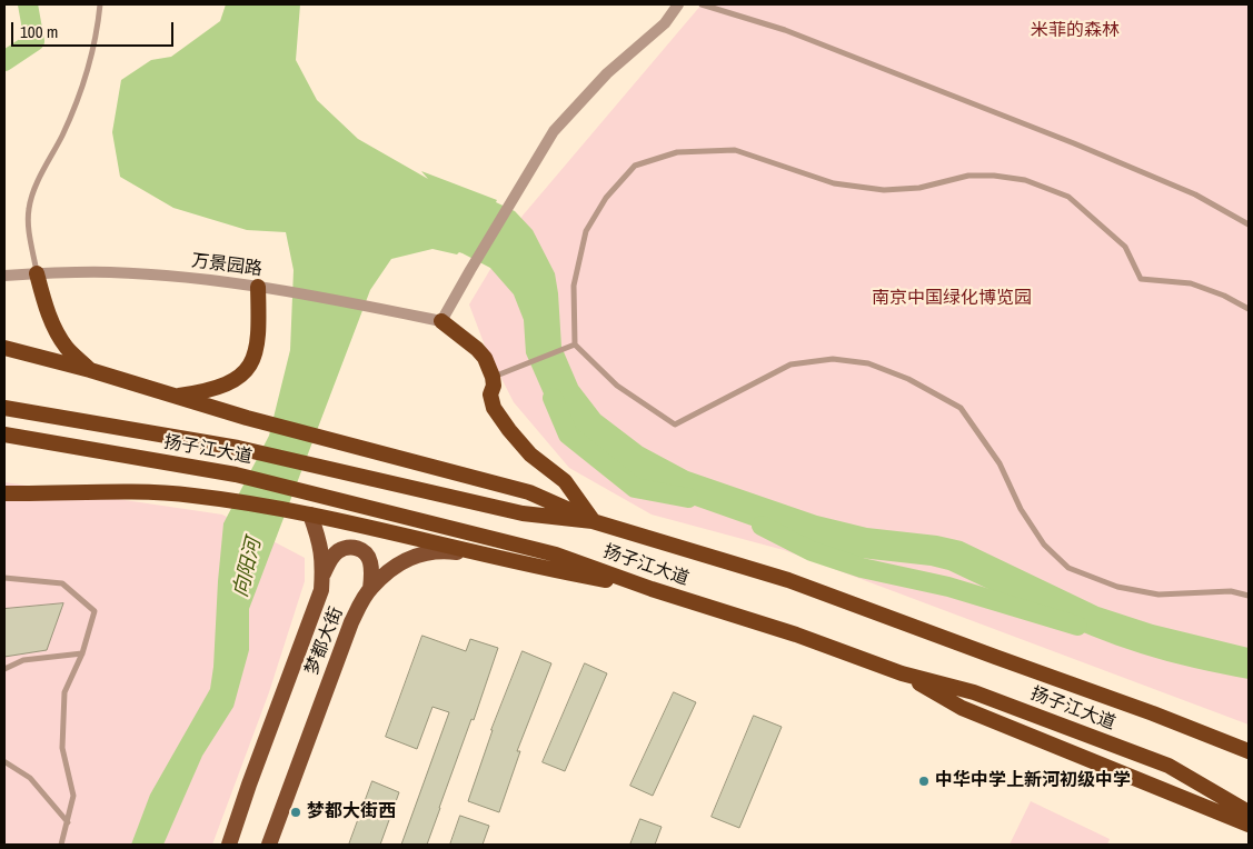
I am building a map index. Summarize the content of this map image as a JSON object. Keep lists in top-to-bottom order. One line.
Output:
{"streets":{"highway":["扬子江大道"],"main road":["梦都大街"],"street":["万景园路"]},"water":["向阳河"],"parks":["米菲的森林","南京中国绿化博览园"],"places":["中华中学上新河初级中学","梦都大街西"],"scale_bar":"100 m"}
